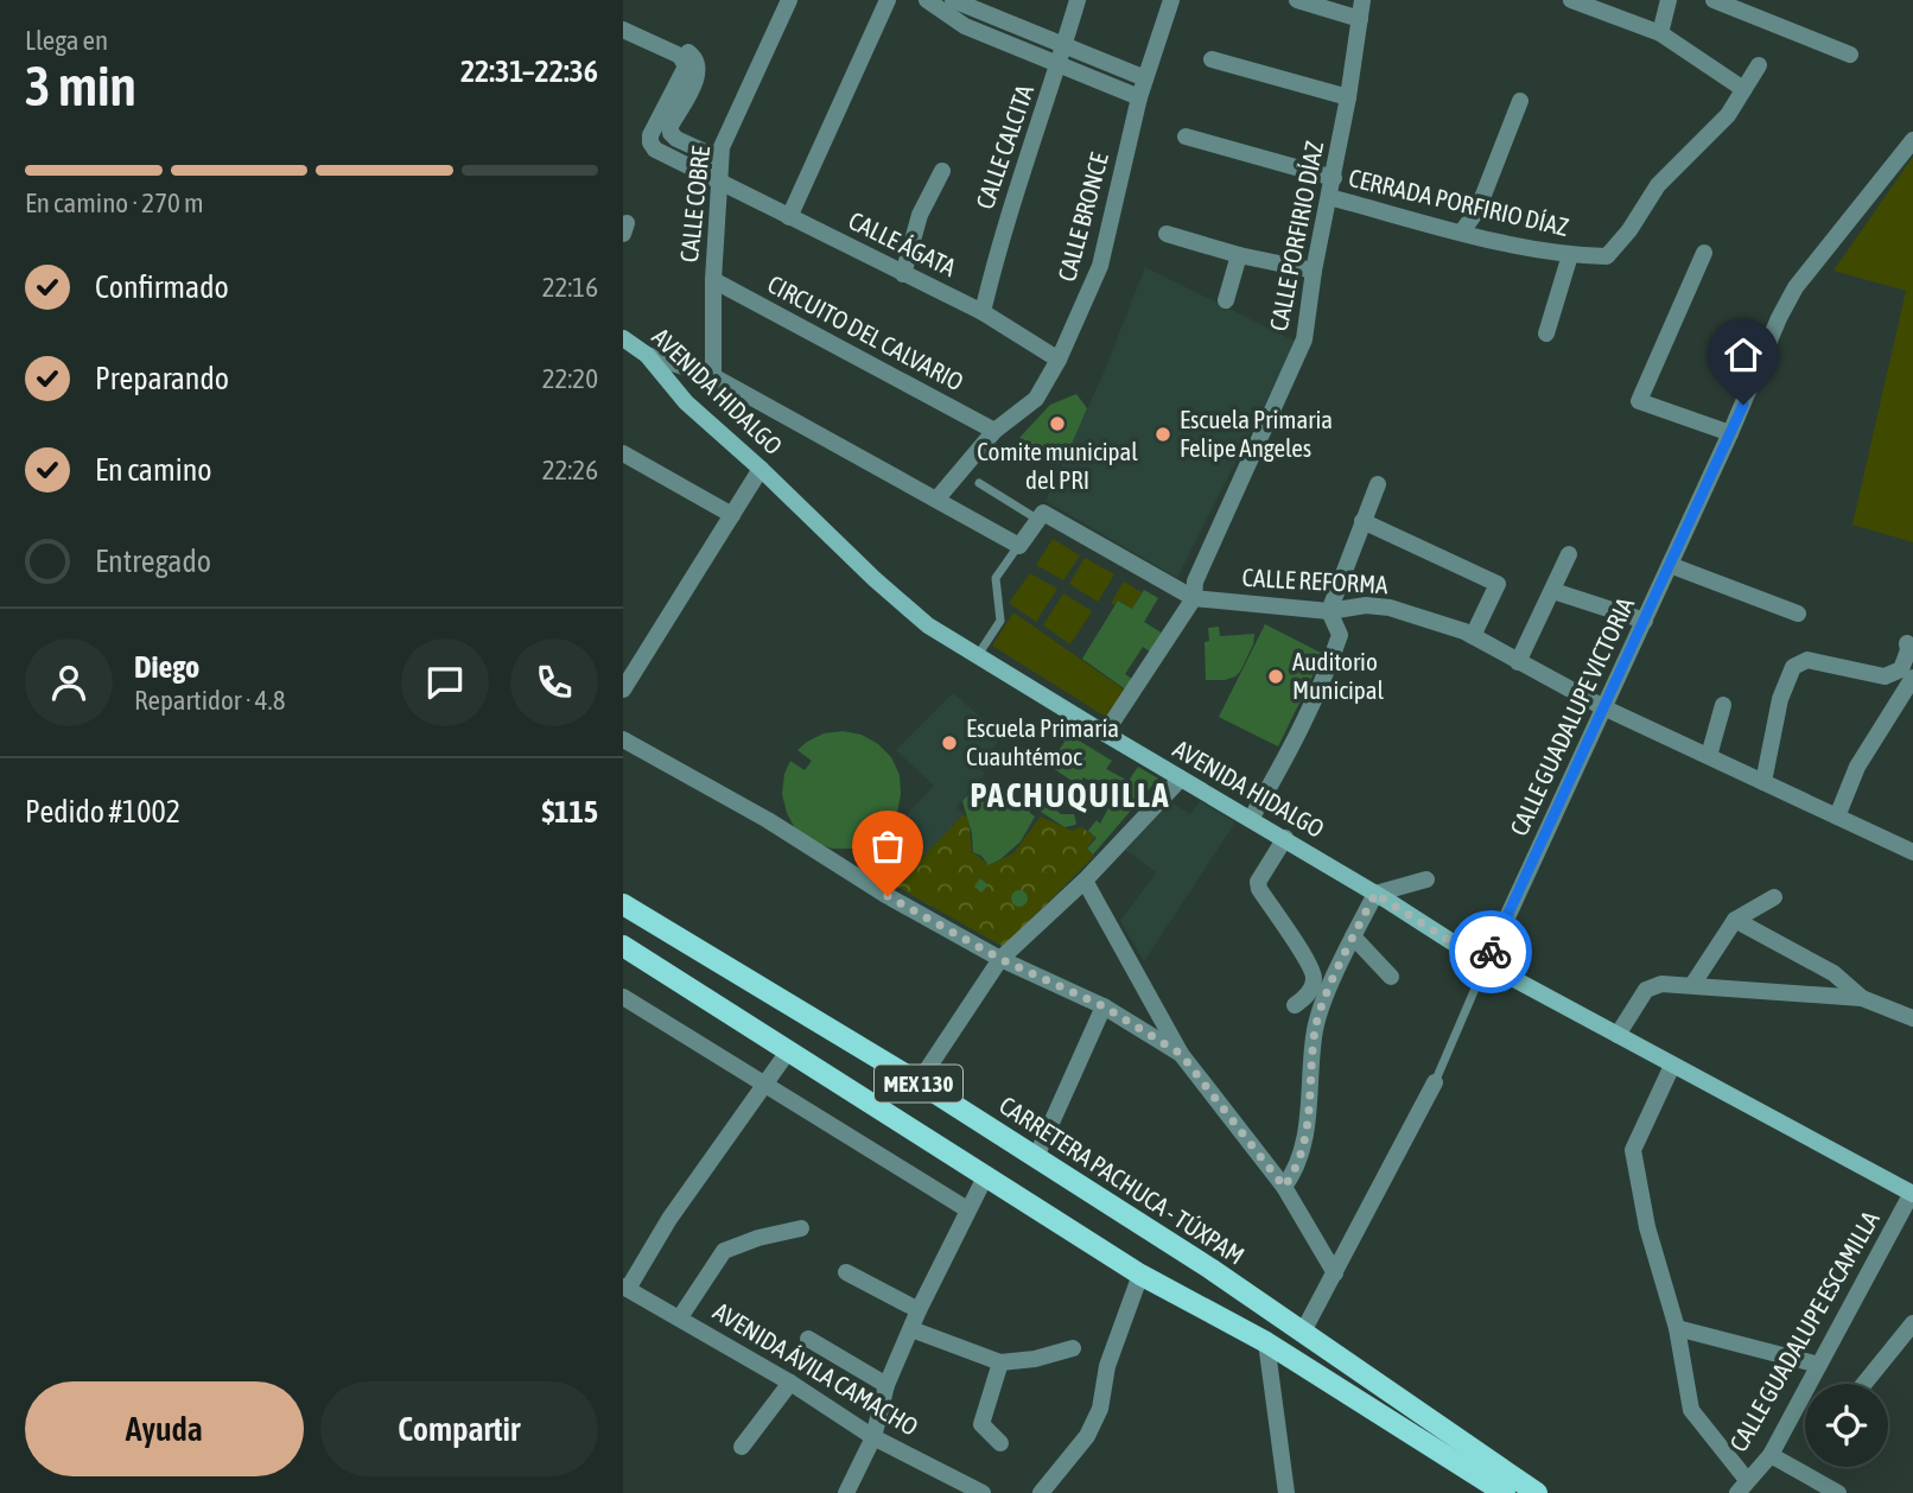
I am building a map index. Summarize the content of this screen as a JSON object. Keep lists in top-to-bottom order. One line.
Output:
{"streets":{"main road":["MEX 130","CARRETERA PACHUCA - TÚXPAM"],"street":["CALLE CALCITA","CERRADA PORFIRIO DÍAZ","CALLE COBRE","CALLE BRONCE","CALLE PORFIRIO DÍAZ","CALLE ÁGATA","CIRCUITO DEL CALVARIO","AVENIDA HIDALGO","CALLE REFORMA","CALLE GUADALUPE VICTORIA","CALLE GUADALUPE ESCAMILLA","AVENIDA ÁVILA CAMACHO"]},"crossings":[["CALLE CALCITA","CALLE ÁGATA"],["CERRADA PORFIRIO DÍAZ","CALLE PORFIRIO DÍAZ"],["CALLE COBRE","CALLE ÁGATA"],["CALLE COBRE","CIRCUITO DEL CALVARIO"],["CALLE BRONCE","CALLE ÁGATA"],["CALLE BRONCE","CIRCUITO DEL CALVARIO"],["CALLE PORFIRIO DÍAZ","AVENIDA HIDALGO"],["CALLE PORFIRIO DÍAZ","CALLE REFORMA"],["AVENIDA HIDALGO","CALLE GUADALUPE VICTORIA"],["AVENIDA HIDALGO","CALLE GUADALUPE ESCAMILLA"],["CALLE REFORMA","CALLE GUADALUPE VICTORIA"],["CALLE GUADALUPE VICTORIA","CARRETERA PACHUCA - TÚXPAM"]],"districts":["PACHUQUILLA"],"places":["Comite municipal del PRI","Escuela Primaria Felipe Angeles","Auditorio Municipal","Escuela Primaria Cuauhtémoc"],"page":{"heading":["3 min","Llega en","22:31–22:36"],"panel":["Diego","Repartidor · 4.8","Pedido #1002","$115"],"bar":"En camino · 270 m","list":[["Confirmado","22:16"],["Preparando","22:20"],["En camino","22:26"],"Entregado"],"buttons":["Ayuda","Compartir"]}}
